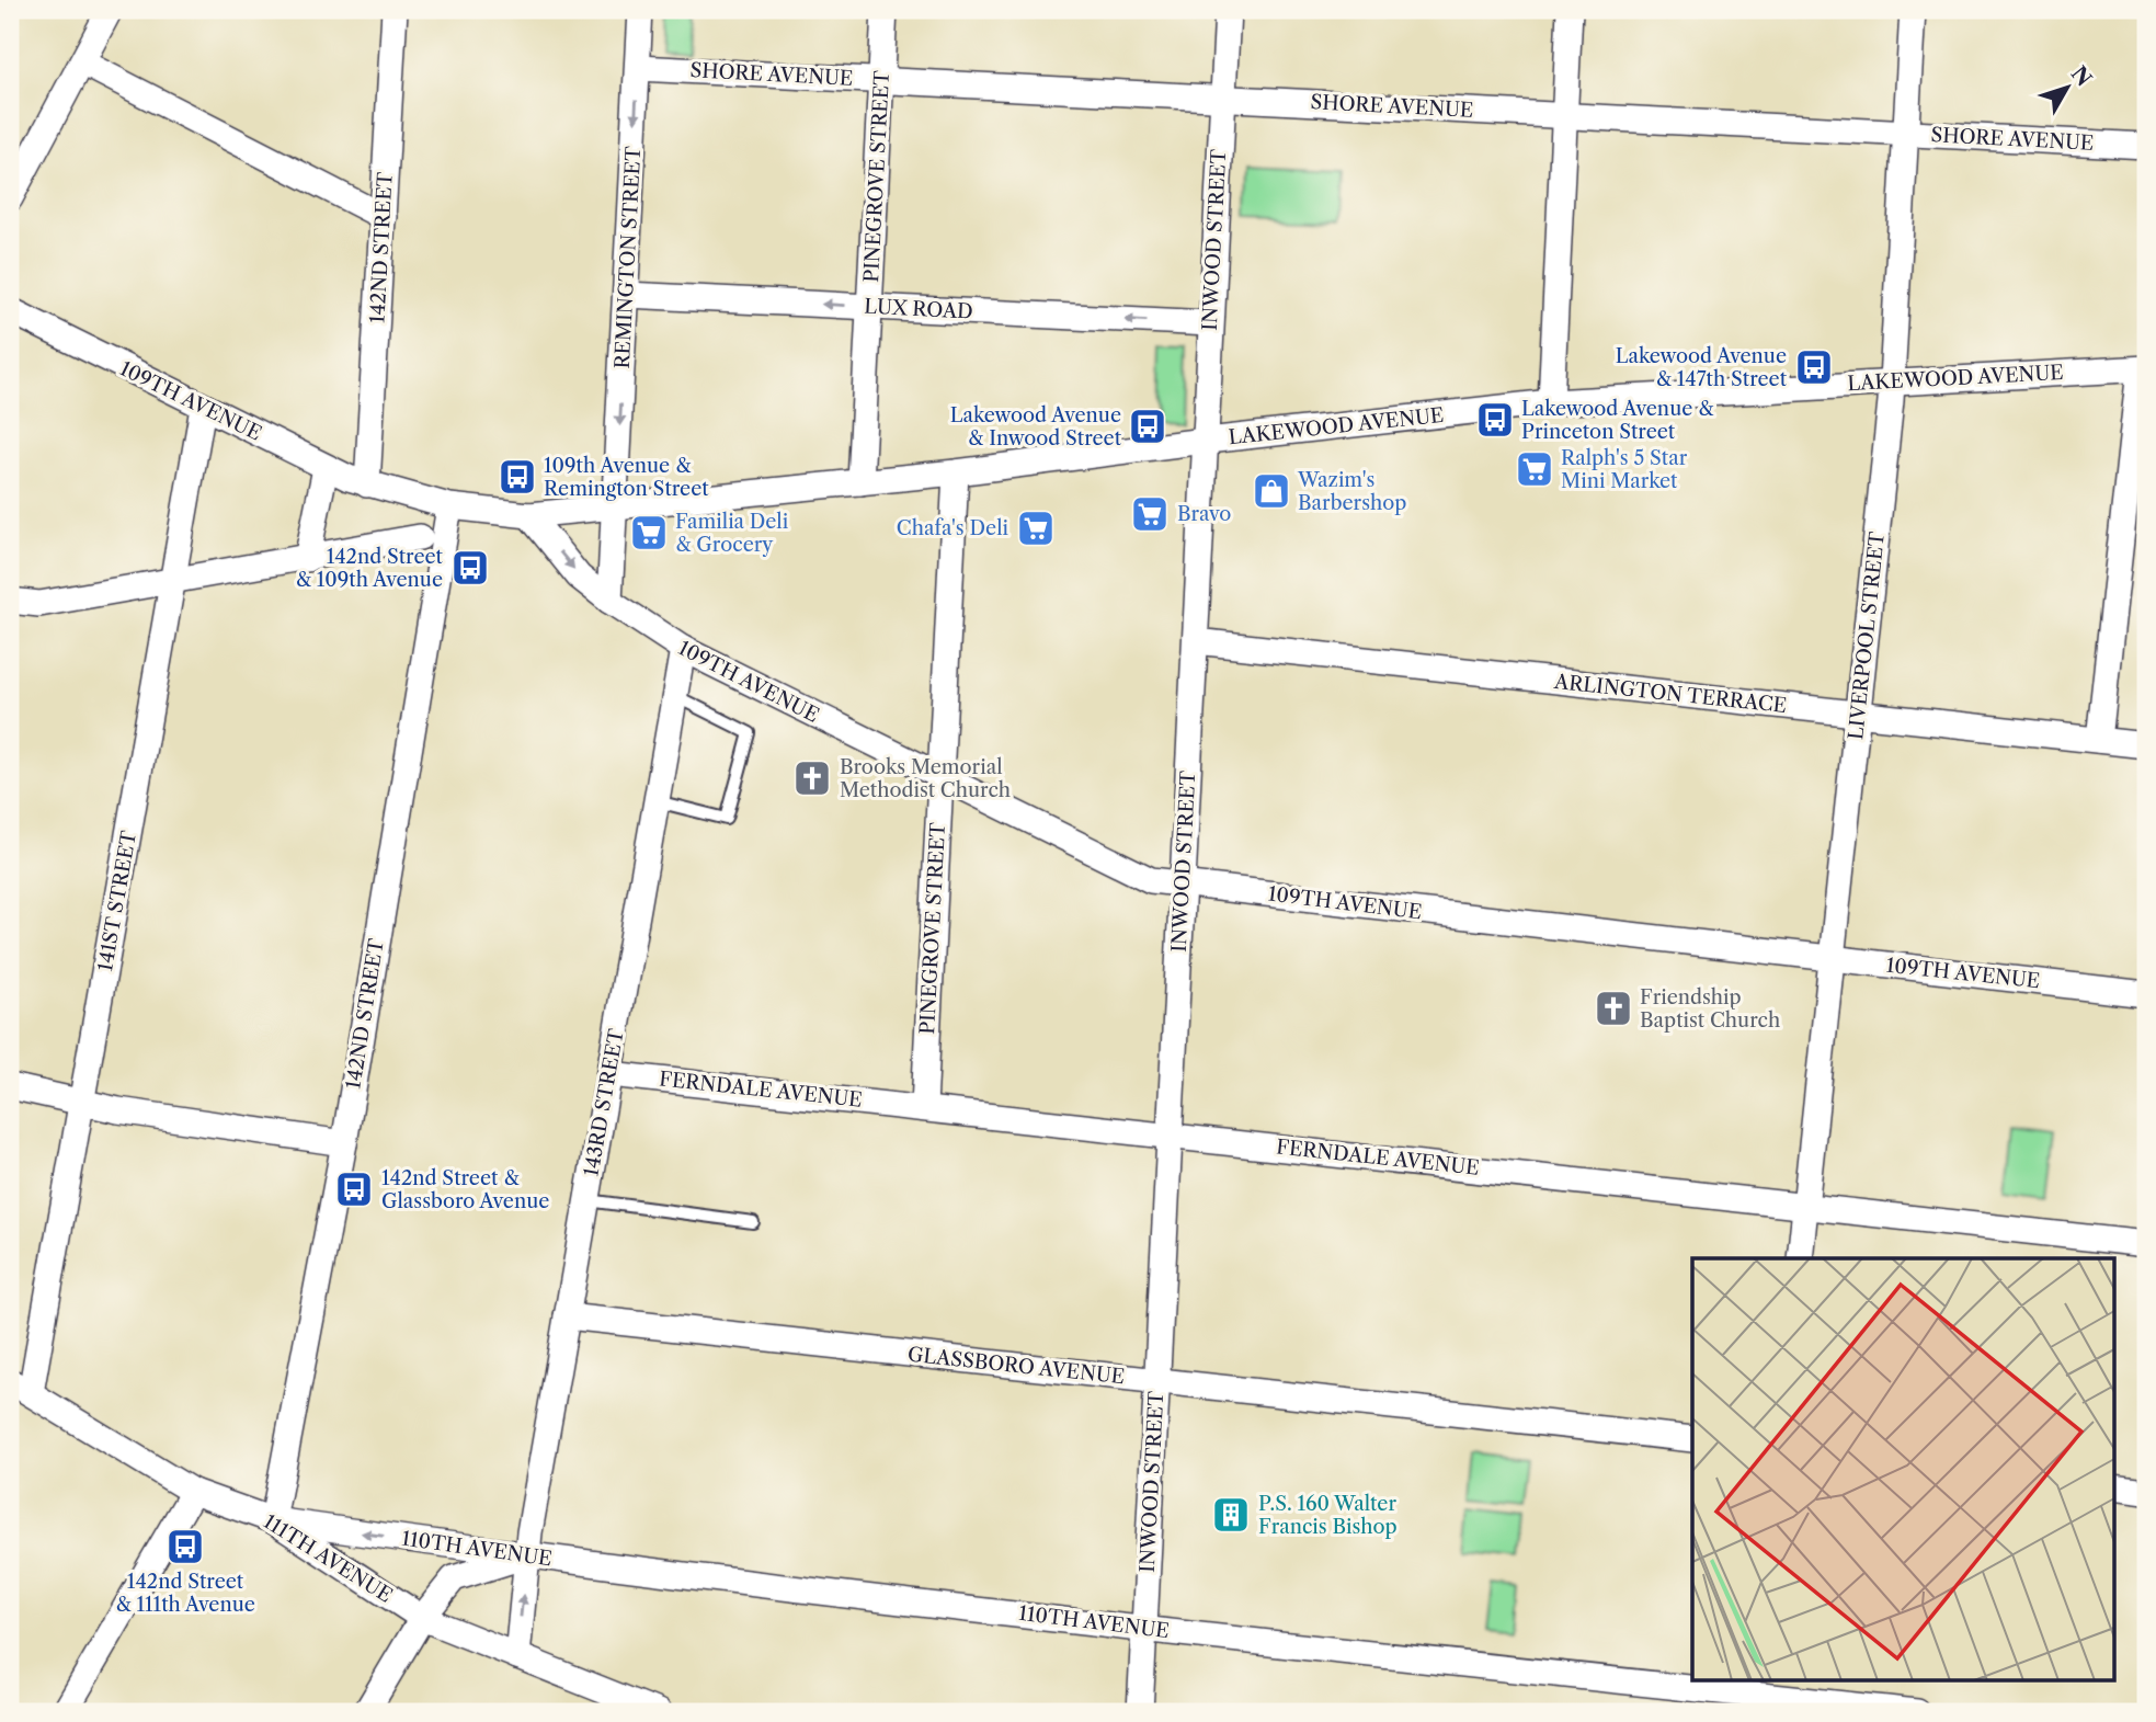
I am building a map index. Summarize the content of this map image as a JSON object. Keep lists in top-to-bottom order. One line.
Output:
{"streets":{"street":["SHORE AVENUE","PINEGROVE STREET","INWOOD STREET","142ND STREET","REMINGTON STREET","LUX ROAD","LAKEWOOD AVENUE","109TH AVENUE","LIVERPOOL STREET","ARLINGTON TERRACE","141ST STREET","FERNDALE AVENUE","143RD STREET","GLASSBORO AVENUE","110TH AVENUE","111TH AVENUE"]},"crossings":[["SHORE AVENUE","PINEGROVE STREET"],["SHORE AVENUE","INWOOD STREET"],["SHORE AVENUE","REMINGTON STREET"],["SHORE AVENUE","LIVERPOOL STREET"],["PINEGROVE STREET","LUX ROAD"],["PINEGROVE STREET","LAKEWOOD AVENUE"],["PINEGROVE STREET","109TH AVENUE"],["PINEGROVE STREET","FERNDALE AVENUE"],["INWOOD STREET","LUX ROAD"],["INWOOD STREET","LAKEWOOD AVENUE"],["INWOOD STREET","109TH AVENUE"],["INWOOD STREET","ARLINGTON TERRACE"],["INWOOD STREET","FERNDALE AVENUE"],["INWOOD STREET","GLASSBORO AVENUE"],["INWOOD STREET","110TH AVENUE"],["142ND STREET","109TH AVENUE"],["142ND STREET","110TH AVENUE"],["142ND STREET","111TH AVENUE"],["REMINGTON STREET","LUX ROAD"],["REMINGTON STREET","LAKEWOOD AVENUE"],["LAKEWOOD AVENUE","109TH AVENUE"],["LAKEWOOD AVENUE","LIVERPOOL STREET"],["109TH AVENUE","LIVERPOOL STREET"],["109TH AVENUE","141ST STREET"],["109TH AVENUE","143RD STREET"],["LIVERPOOL STREET","ARLINGTON TERRACE"],["LIVERPOOL STREET","FERNDALE AVENUE"],["141ST STREET","111TH AVENUE"],["FERNDALE AVENUE","143RD STREET"],["143RD STREET","GLASSBORO AVENUE"],["143RD STREET","110TH AVENUE"],["143RD STREET","111TH AVENUE"],["110TH AVENUE","111TH AVENUE"]],"one_way":["REMINGTON STREET","LUX ROAD"],"places":{"bus stop":["Lakewood Avenue & 147th Street","Lakewood Avenue & Princeton Street","Lakewood Avenue & Inwood Street","109th Avenue & Remington Street","142nd Street & 109th Avenue","142nd Street & Glassboro Avenue","142nd Street & 111th Avenue"],"supermarket":["Ralph's 5 Star Mini Market","Bravo","Chafa's Deli","Familia Deli & Grocery"],"shop":["Wazim's Barbershop"],"church":["Brooks Memorial Methodist Church","Friendship Baptist Church"],"building":["P.S. 160 Walter Francis Bishop"]},"north":"top right"}
